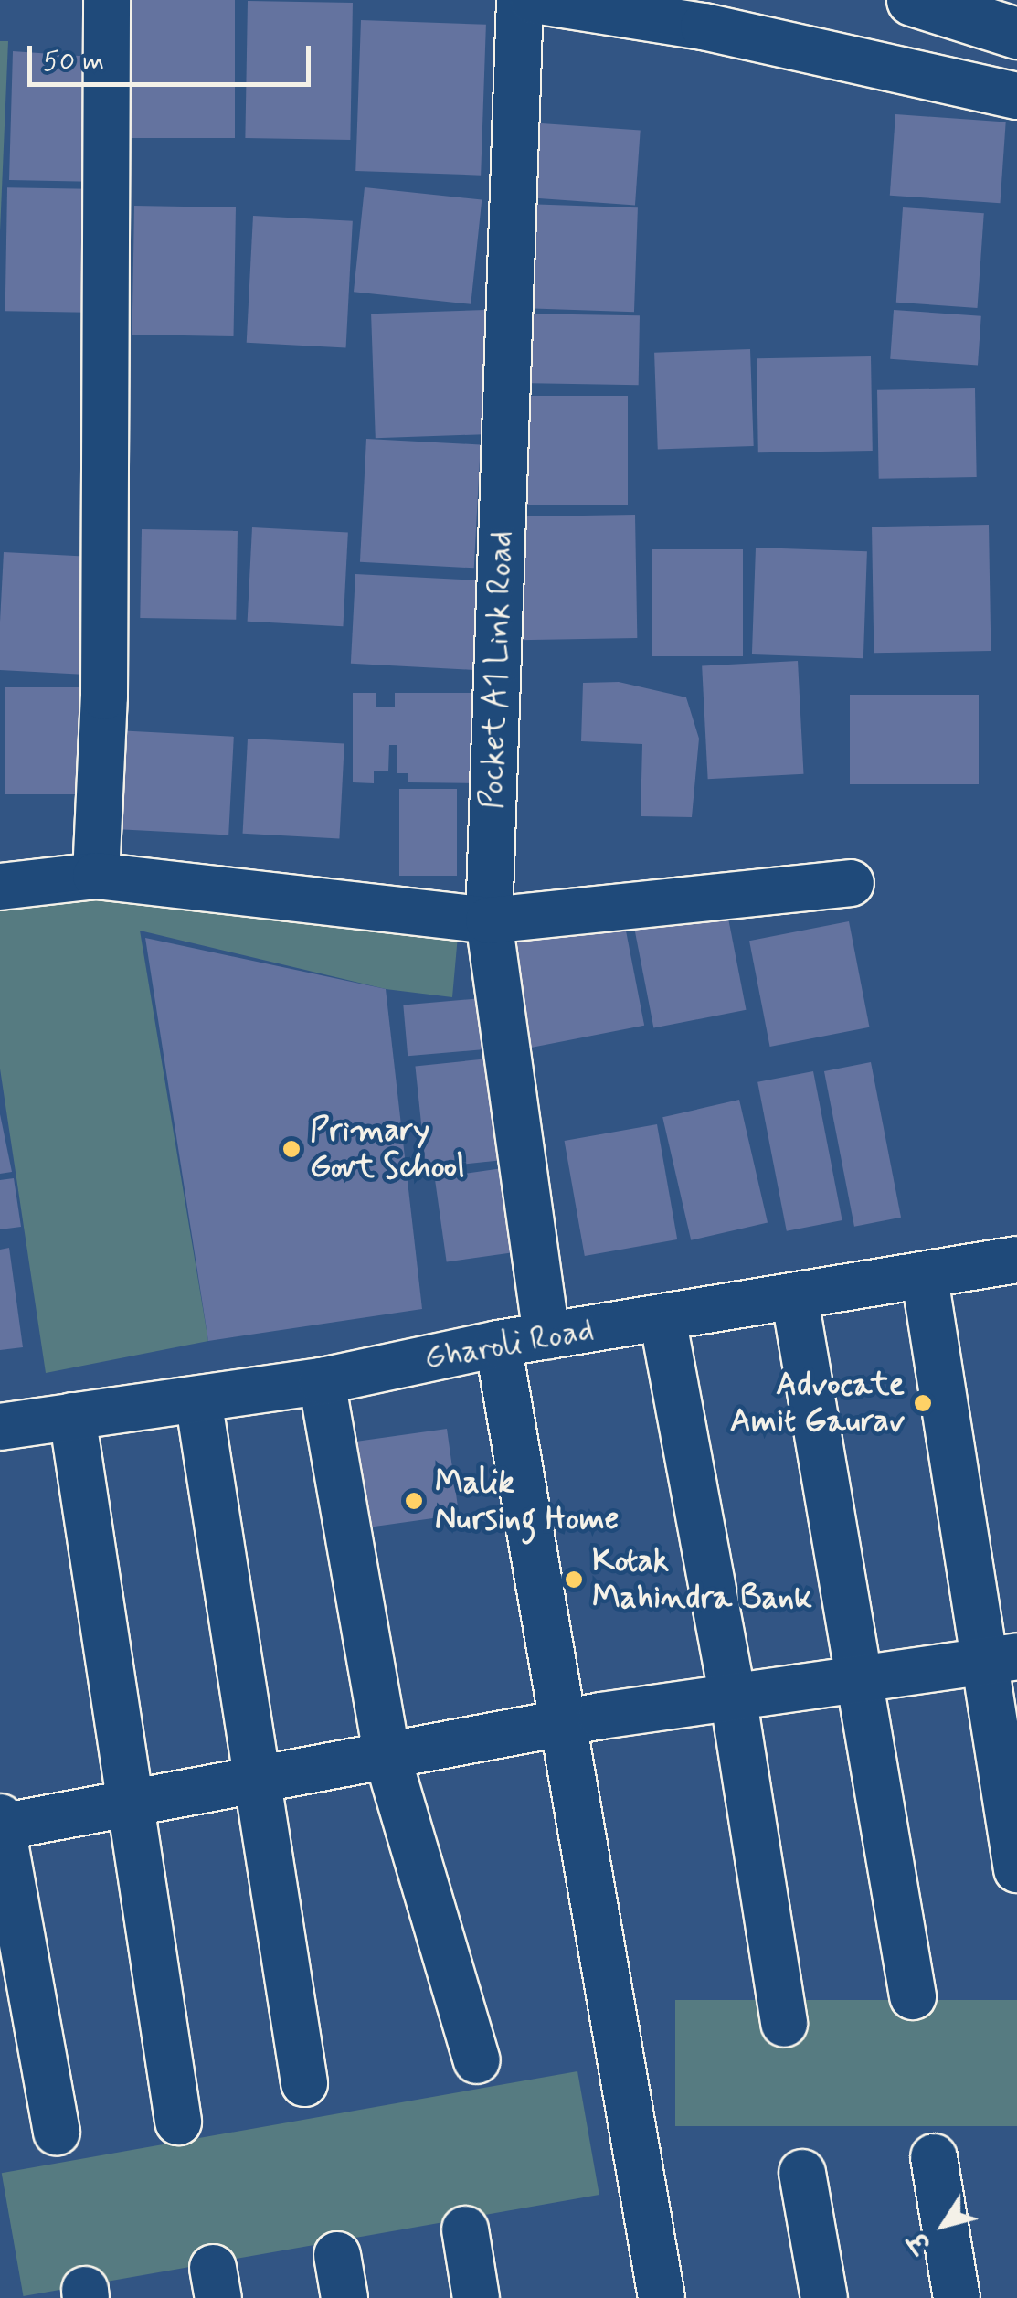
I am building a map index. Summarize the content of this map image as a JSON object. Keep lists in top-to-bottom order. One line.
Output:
{"streets":{"street":["Pocket A1 Link Road","Gharoli Road"]},"crossings":[["Pocket A1 Link Road","Gharoli Road"]],"places":["Primary Govt School","Advocate Amit Gaurav","Malik Nursing Home","Kotak Mahindra Bank"],"scale_bar":"50 m","north":"bottom left"}
